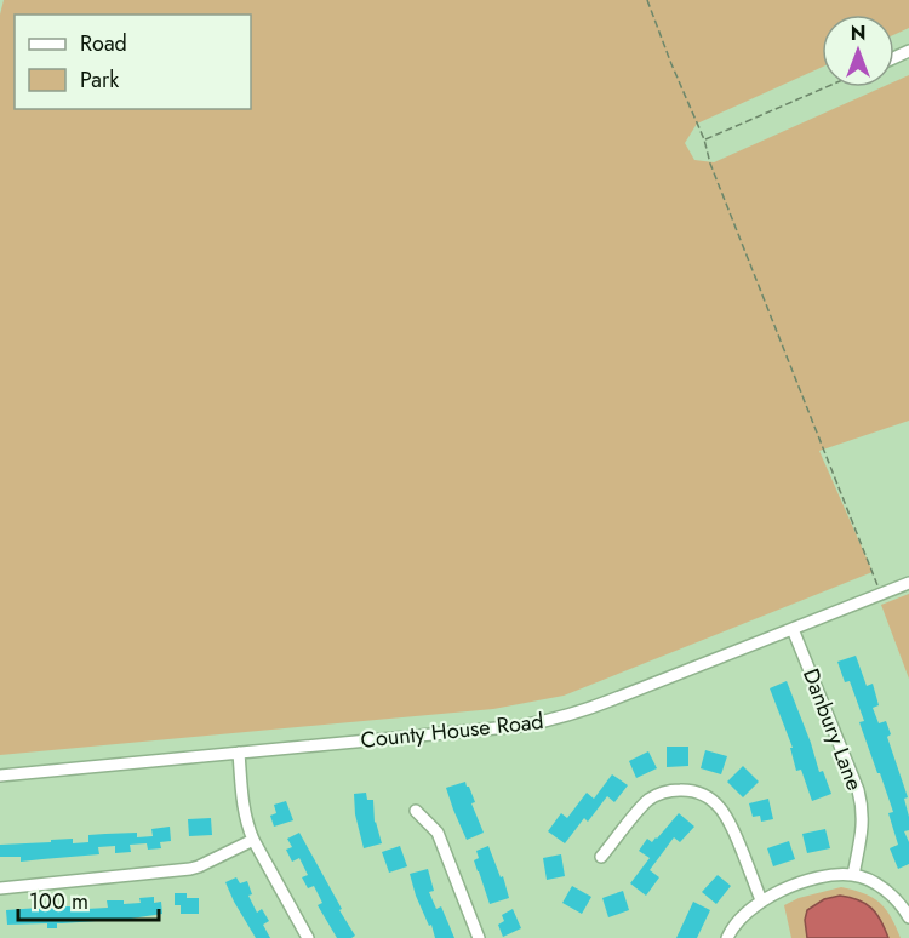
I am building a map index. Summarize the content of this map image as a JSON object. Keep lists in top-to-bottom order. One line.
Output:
{"streets":{"street":["Danbury Lane","County House Road"]},"crossings":[["Danbury Lane","County House Road"]],"legend":["Road","Park"],"scale_bar":"100 m","north":"top"}
